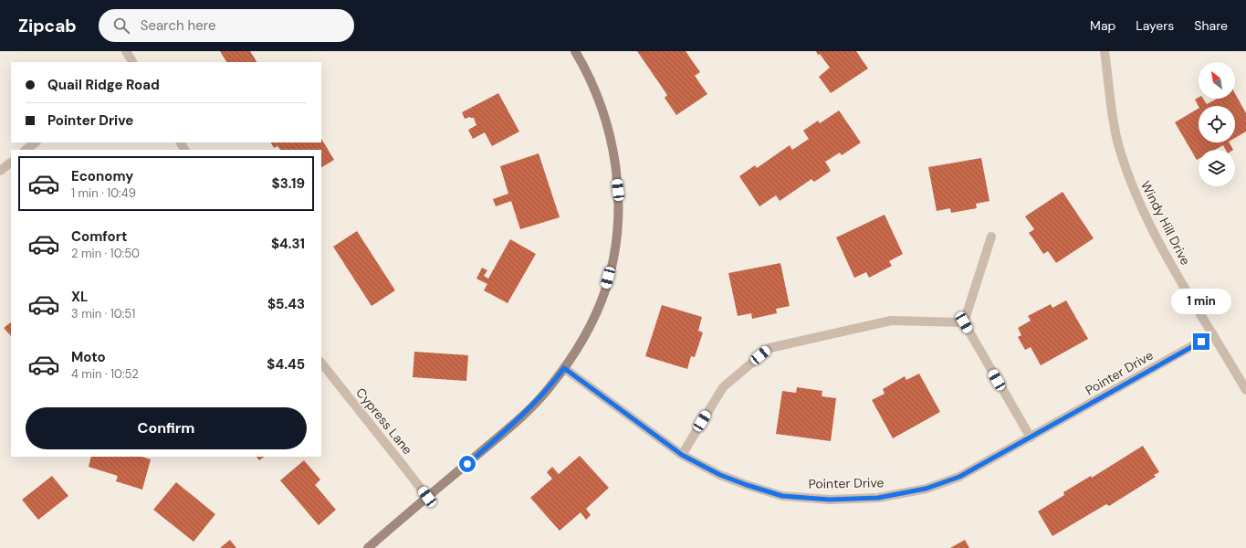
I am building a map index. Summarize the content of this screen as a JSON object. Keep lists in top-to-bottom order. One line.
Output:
{"streets":{"street":["Windy Hill Drive","Pointer Drive","Cypress Lane"]},"crossings":[["Windy Hill Drive","Pointer Drive"]],"north":"top left","page":{"header":"Zipcab","search":"Search here","nav":["Map","Layers","Share"],"banner":["Quail Ridge Road","Pointer Drive"],"list":[{"name":"Economy","note":"1 min · 10:49","value":"$3.19"},{"name":"Comfort","note":"2 min · 10:50","value":"$4.31"},{"name":"XL","note":"3 min · 10:51","value":"$5.43"},{"name":"Moto","note":"4 min · 10:52","value":"$4.45"}],"bubble":"1 min","buttons":"Confirm"}}
